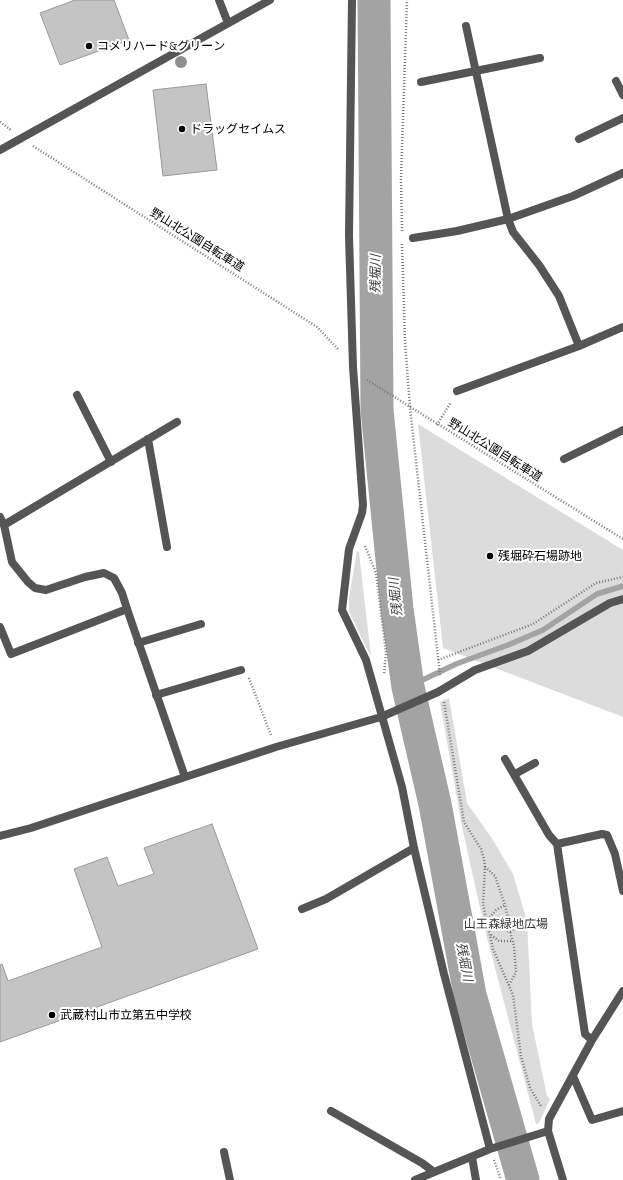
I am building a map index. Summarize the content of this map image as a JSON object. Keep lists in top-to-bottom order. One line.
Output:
{"streets":{"path":["野山北公園自転車道"]},"water":["残堀川"],"parks":["山王森緑地広場"],"places":["コメリハード&グリーン","ドラッグセイムス","残堀砕石場跡地","武蔵村山市立第五中学校"]}
